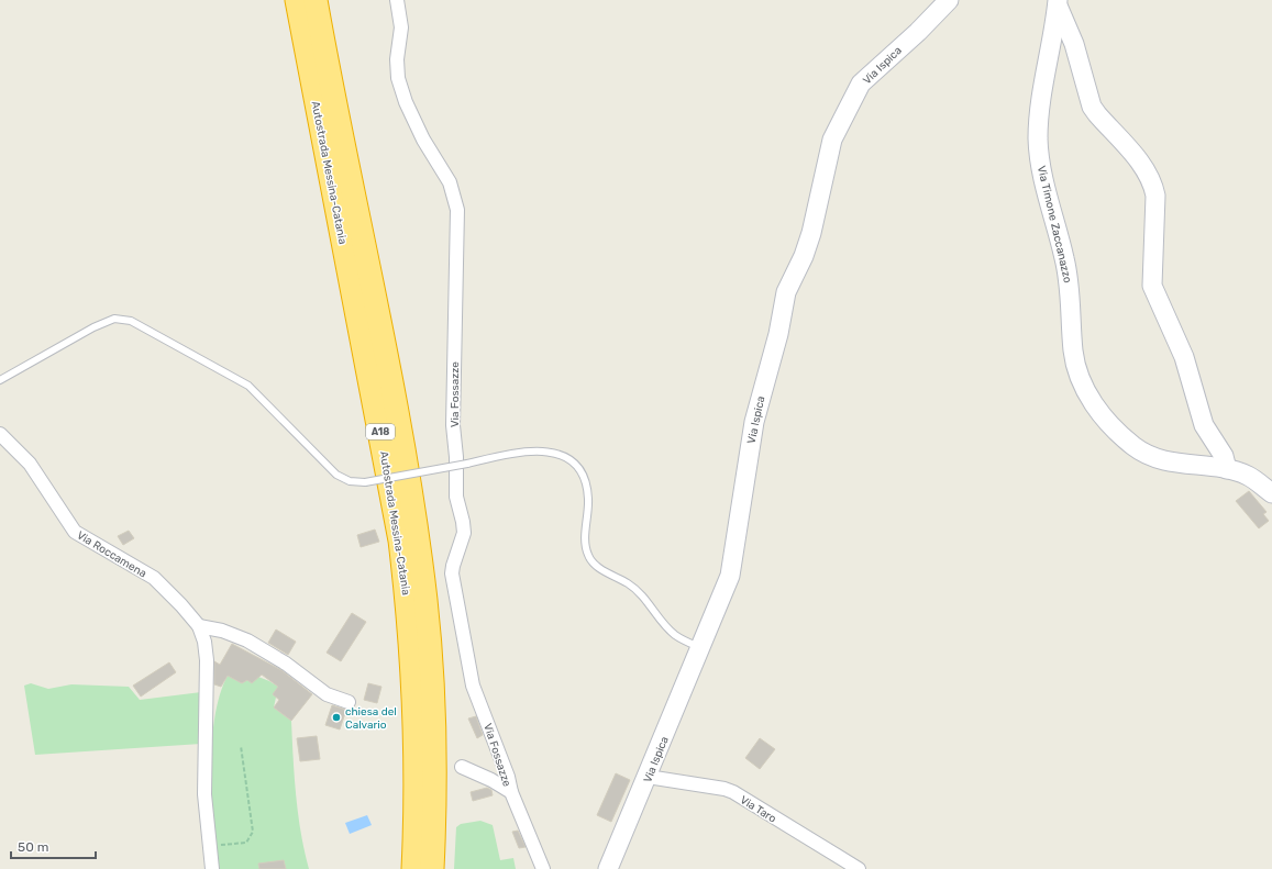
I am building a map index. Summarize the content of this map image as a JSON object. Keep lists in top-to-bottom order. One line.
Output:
{"streets":{"highway":["Autostrada Messina-Catania","A18"],"street":["Via Ispica","Via Timone Zaccanazzo","Via Fossazze","Via Roccamena","Via Taro"]},"crossings":[["Via Ispica","Via Taro"]],"places":["chiesa del Calvario"],"scale_bar":"50 m"}
